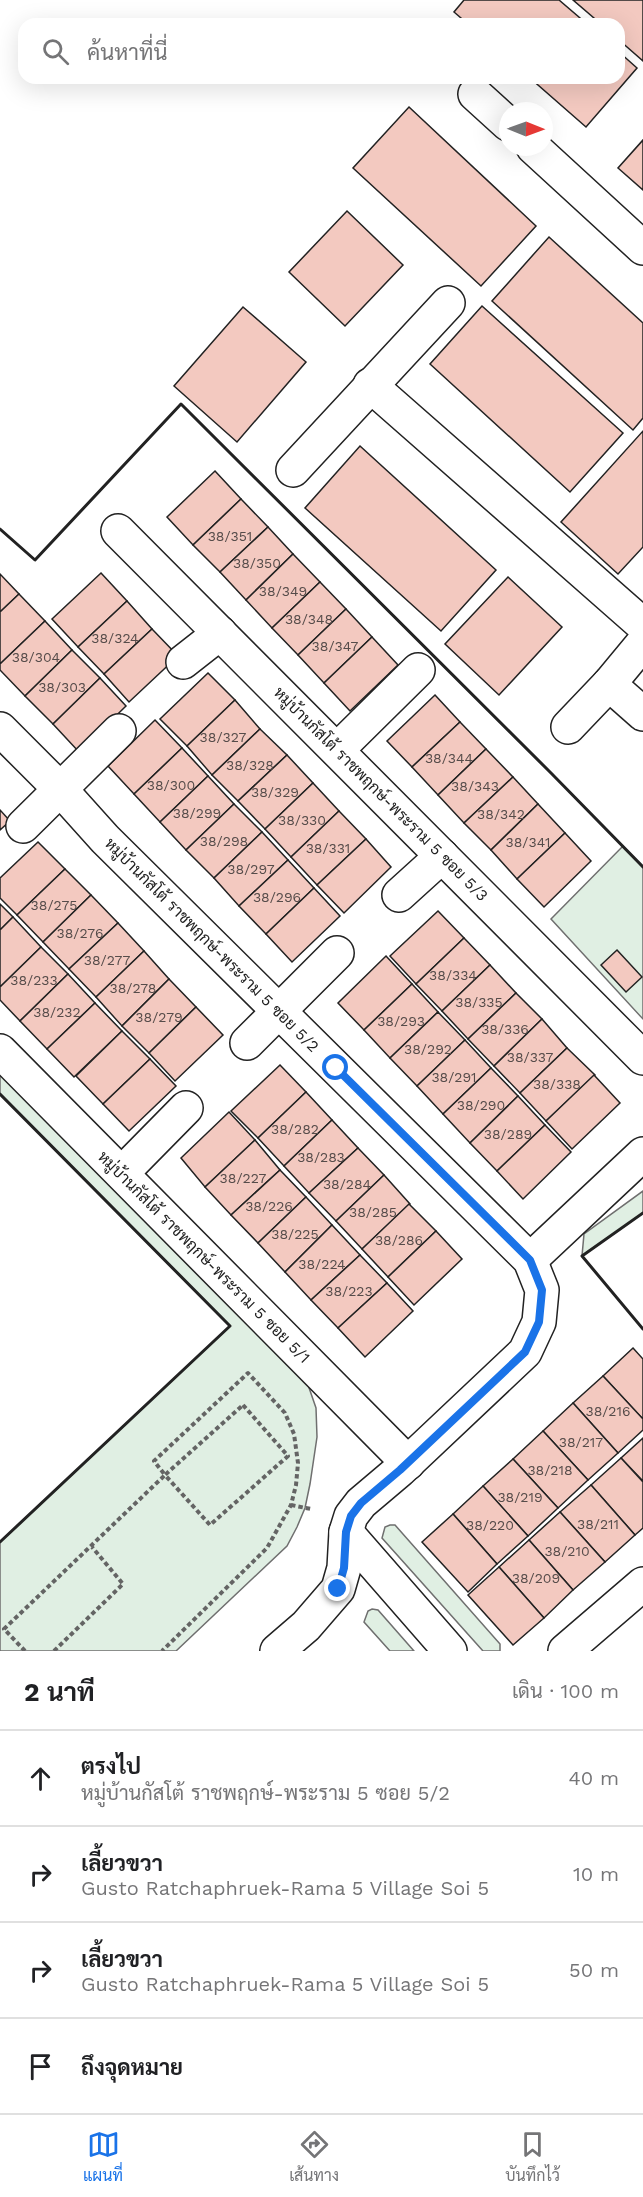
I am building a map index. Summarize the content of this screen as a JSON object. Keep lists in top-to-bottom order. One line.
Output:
{"streets":{"street":["หมู่บ้านกัสโต้ ราชพฤกษ์-พระราม 5 ซอย 5/3","หมู่บ้านกัสโต้ ราชพฤกษ์-พระราม 5 ซอย 5/2","หมู่บ้านกัสโต้ ราชพฤกษ์-พระราม 5 ซอย 5/1"]},"house_numbers":["38/351","38/350","38/349","38/348","38/324","38/347","38/304","38/303","38/327","38/344","38/328","38/300","38/343","38/329","38/299","38/342","38/330","38/298","38/341","38/331","38/297","38/296","38/275","38/276","38/277","38/334","38/233","38/278","38/335","38/232","38/279","38/293","38/336","38/292","38/337","38/291","38/338","38/290","38/282","38/289","38/283","38/227","38/284","38/226","38/285","38/225","38/286","38/224","38/223","38/216","38/217","38/218","38/219","38/211","38/220","38/210","38/209"],"north":"right","page":{"search":"ค้นหาที่นี่","heading":["2 นาที","เดิน · 100 m"],"list":[["ตรงไป","หมู่บ้านกัสโต้ ราชพฤกษ์-พระราม 5 ซอย 5/2","40 m"],["เลี้ยวขวา","Gusto Ratchaphruek-Rama 5 Village Soi 5","10 m"],["เลี้ยวขวา","Gusto Ratchaphruek-Rama 5 Village Soi 5","50 m"],"ถึงจุดหมาย"],"nav":["แผนที่","เส้นทาง","บันทึกไว้"]}}
